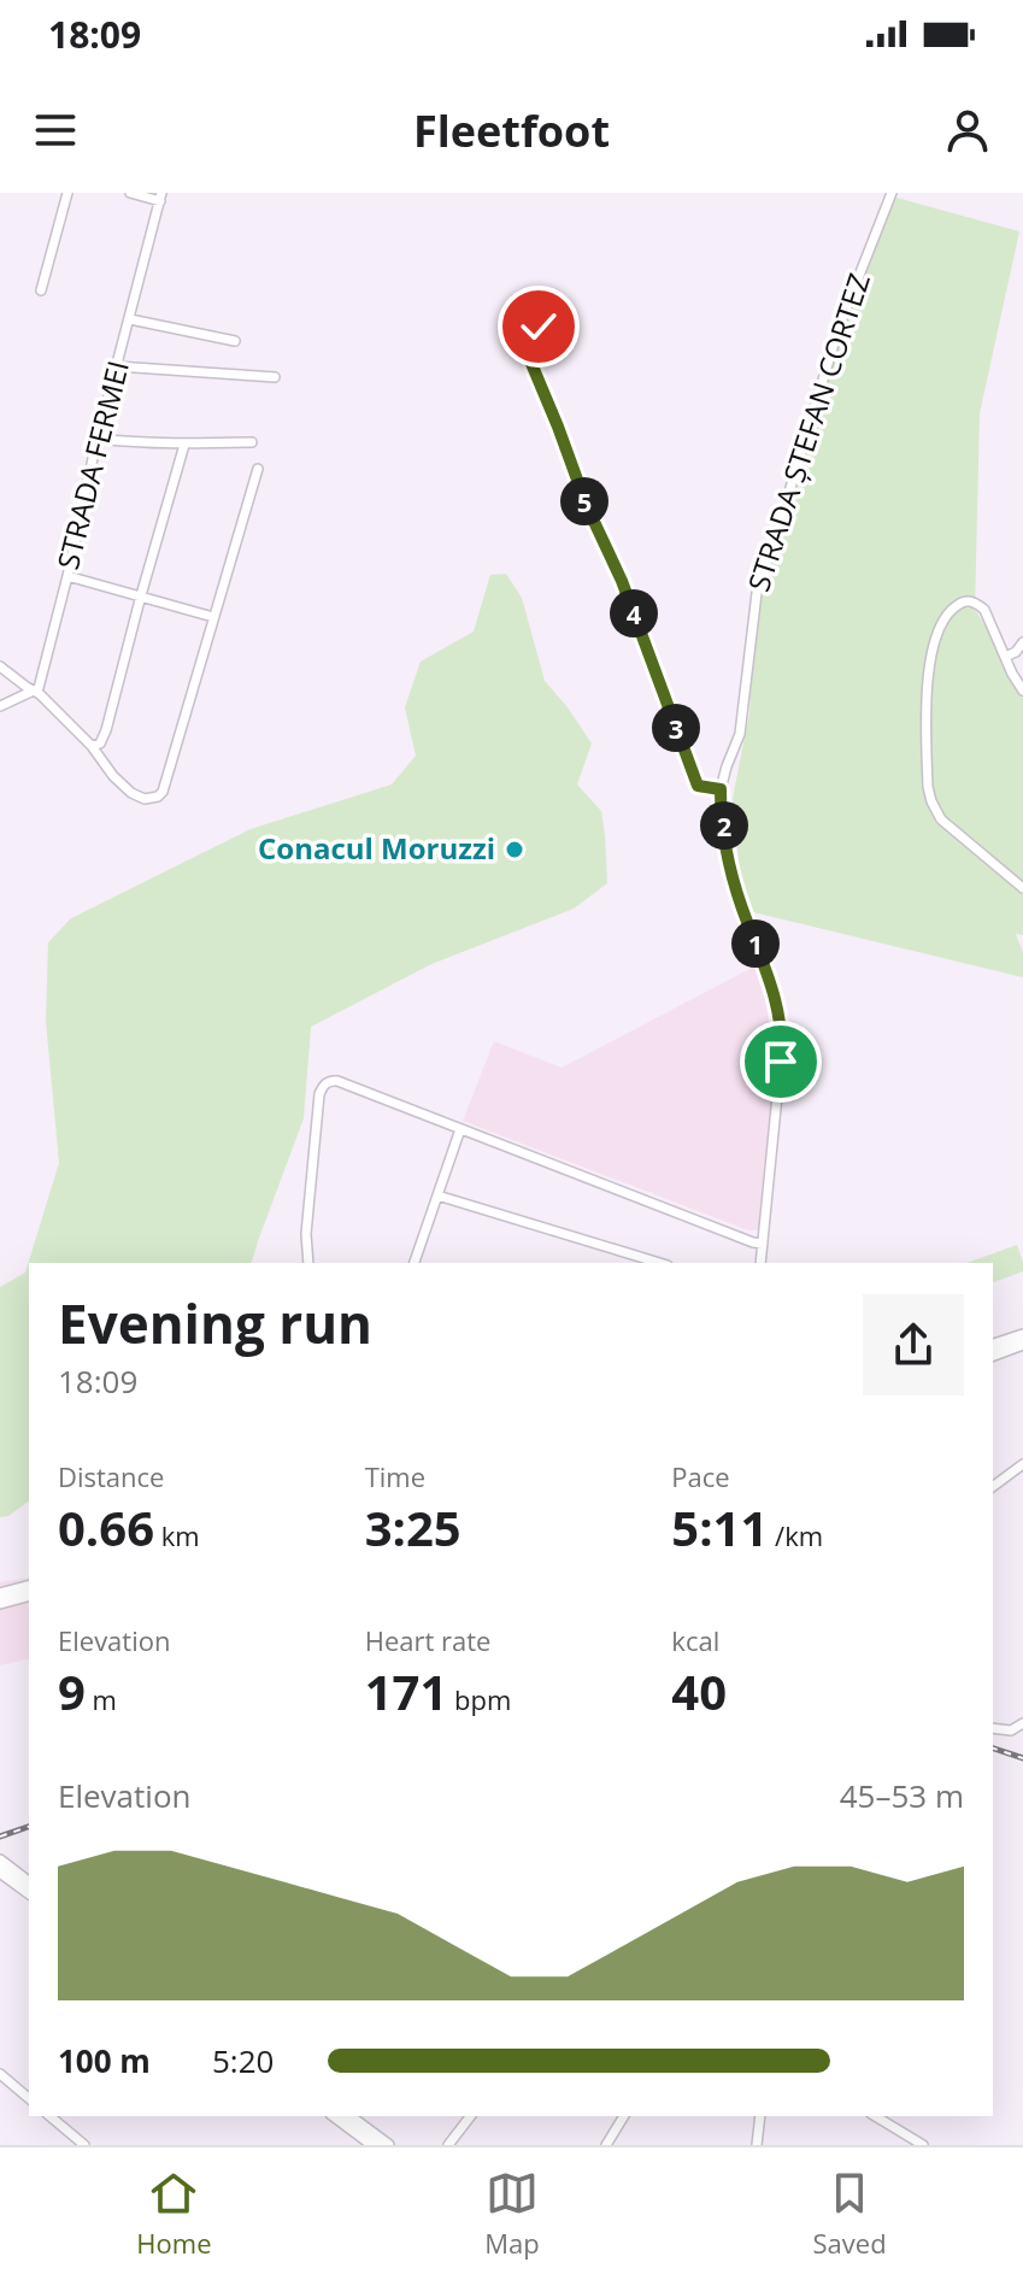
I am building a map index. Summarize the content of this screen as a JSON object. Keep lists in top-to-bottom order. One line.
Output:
{"streets":{"street":["STRADA ȘTEFAN CORTEZ","STRADA FERMEI"]},"places":["Conacul Moruzzi"],"page":{"status":"18:09","header":"Fleetfoot","pins":["5","4","3","2","1"],"heading":["Evening run","18:09"],"stats":[["Distance","0.66 km"],["Time","3:25"],["Pace","5:11 /km"],["Elevation","9 m"],["Heart rate","171 bpm"],["kcal","40"]],"chart":["Elevation","45–53 m"],"list":[{"name":"100 m","note":"5:20"}],"tabs":["Home","Map","Saved"]}}
